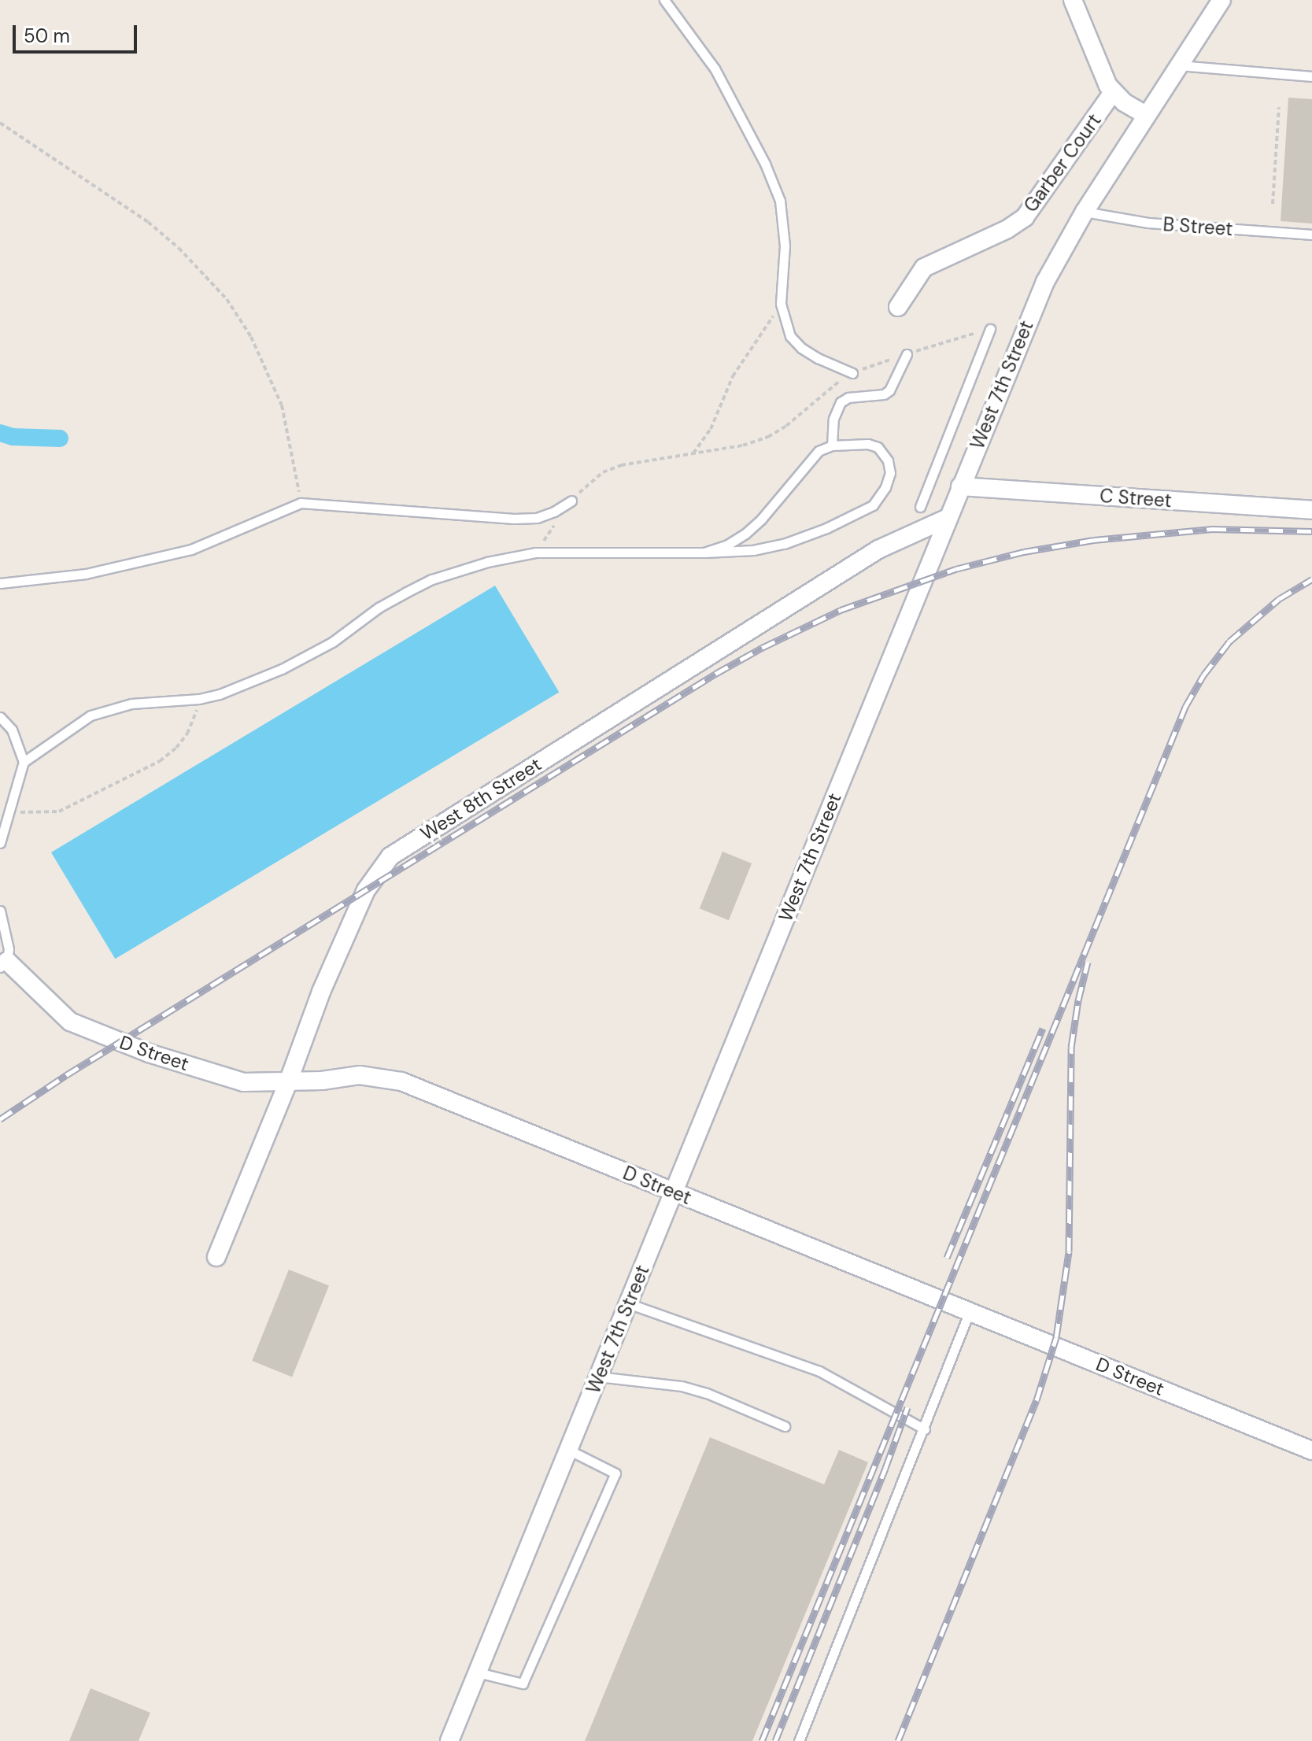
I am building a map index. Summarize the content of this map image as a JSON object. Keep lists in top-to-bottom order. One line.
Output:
{"streets":{"street":["Garber Court","West 7th Street","C Street","West 8th Street","D Street"],"lane":["B Street"]},"crossings":[["B Street","West 7th Street"],["West 7th Street","C Street"],["West 7th Street","West 8th Street"],["West 7th Street","D Street"],["West 8th Street","D Street"]],"scale_bar":"50 m"}
